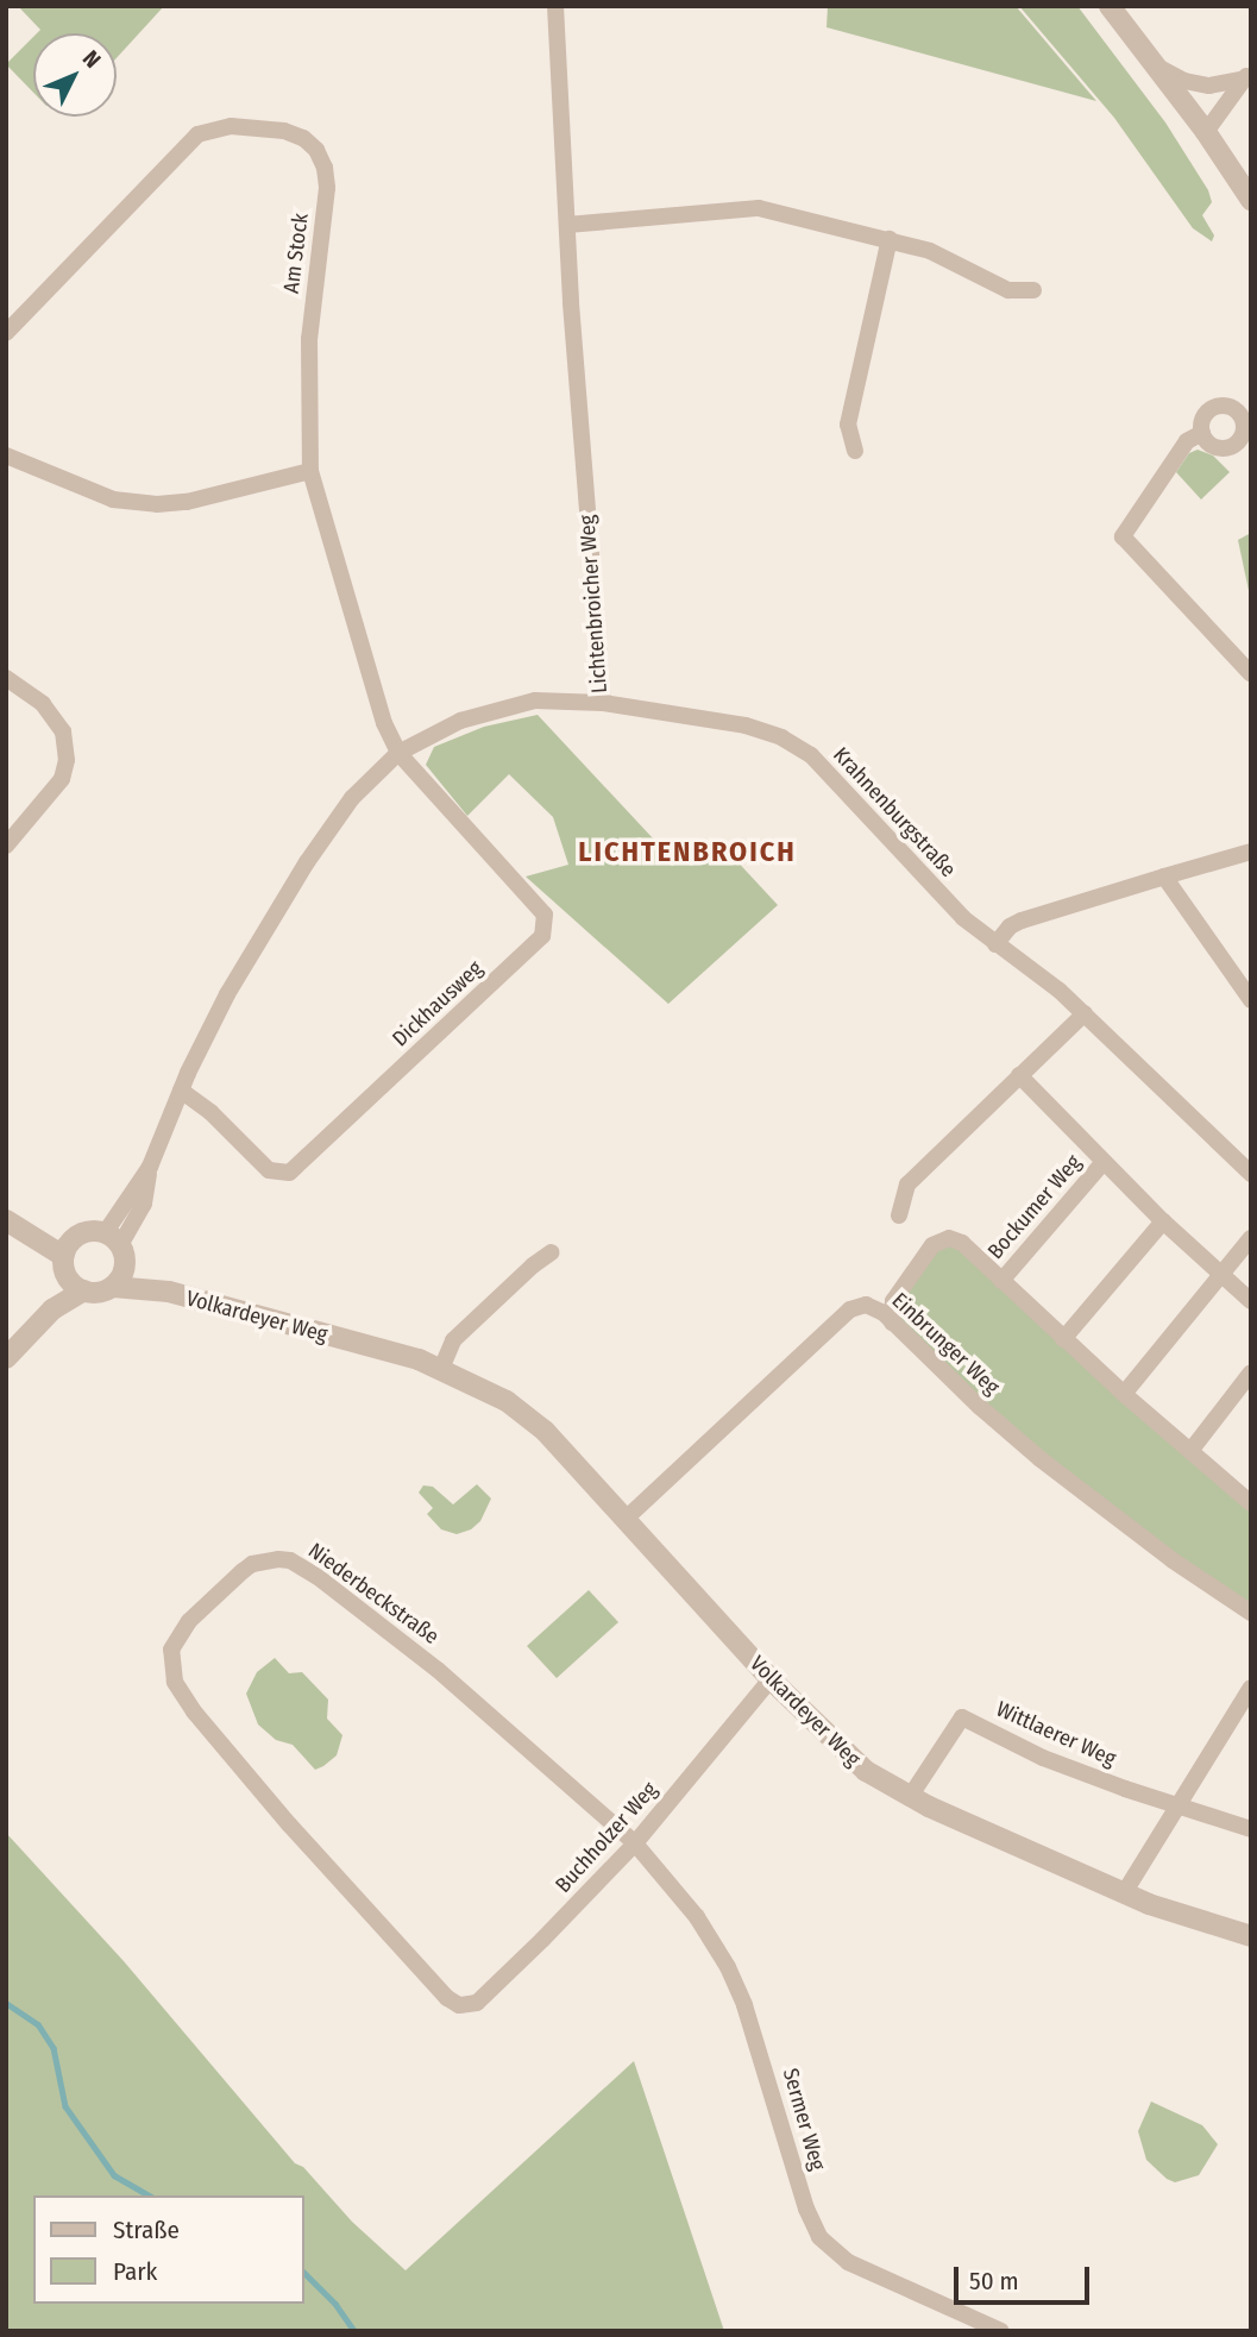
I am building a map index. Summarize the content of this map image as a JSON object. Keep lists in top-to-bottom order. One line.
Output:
{"streets":{"street":["Am Stock","Lichtenbroicher Weg","Krahnenburgstraße","Dickhausweg","Bockumer Weg","Volkardeyer Weg","Einbrunger Weg","Niederbeckstraße","Wittlaerer Weg","Buchholzer Weg","Sermer Weg"]},"crossings":[["Am Stock","Lichtenbroicher Weg"],["Am Stock","Dickhausweg"],["Lichtenbroicher Weg","Krahnenburgstraße"],["Lichtenbroicher Weg","Dickhausweg"],["Lichtenbroicher Weg","Volkardeyer Weg"],["Bockumer Weg","Einbrunger Weg"],["Volkardeyer Weg","Einbrunger Weg"],["Volkardeyer Weg","Wittlaerer Weg"],["Volkardeyer Weg","Buchholzer Weg"],["Niederbeckstraße","Buchholzer Weg"],["Niederbeckstraße","Sermer Weg"],["Buchholzer Weg","Sermer Weg"]],"districts":["LICHTENBROICH"],"legend":["Straße","Park"],"scale_bar":"50 m","north":"top right"}
